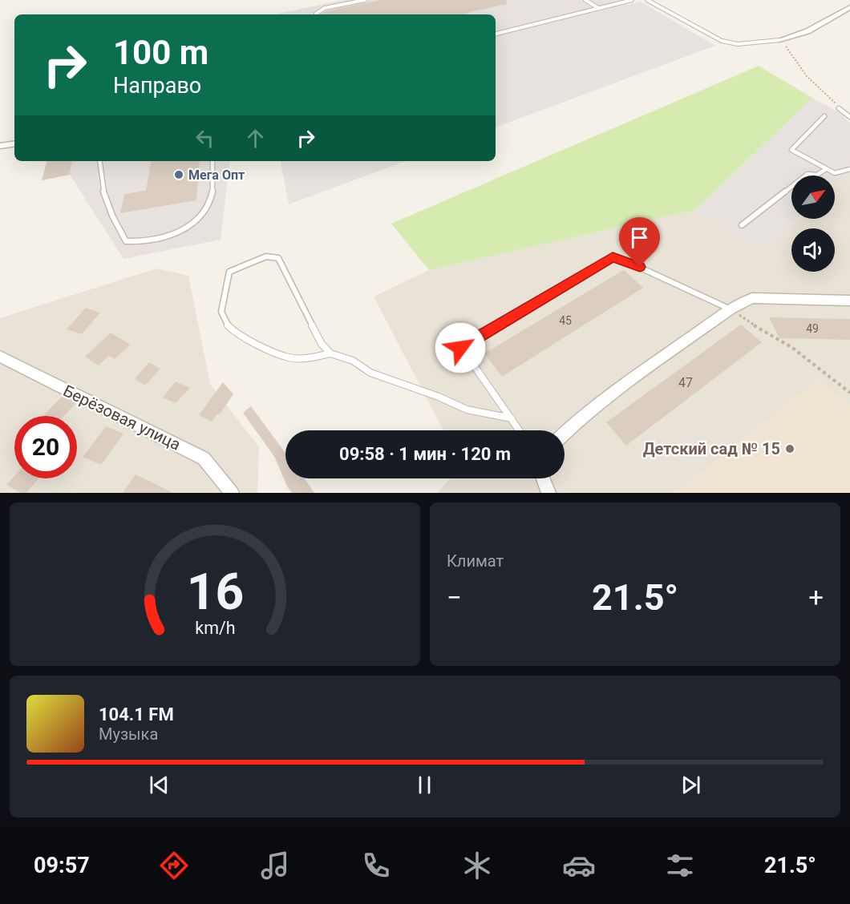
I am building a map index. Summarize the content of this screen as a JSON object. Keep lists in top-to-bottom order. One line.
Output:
{"streets":{"street":["Берёзовая улица"]},"places":["Мега Опт","Детский сад № 15"],"house_numbers":["45","49","47"],"north":"top right","page":{"turn":["100 m","Направо"],"limit":"20","trip":"09:58 · 1 мин · 120 m","tile":"Климат","heat":["−","21.5°","+"],"song":["104.1 FM","Музыка"],"tabs":["09:57","21.5°"],"gauge":["16","km/h"]}}
